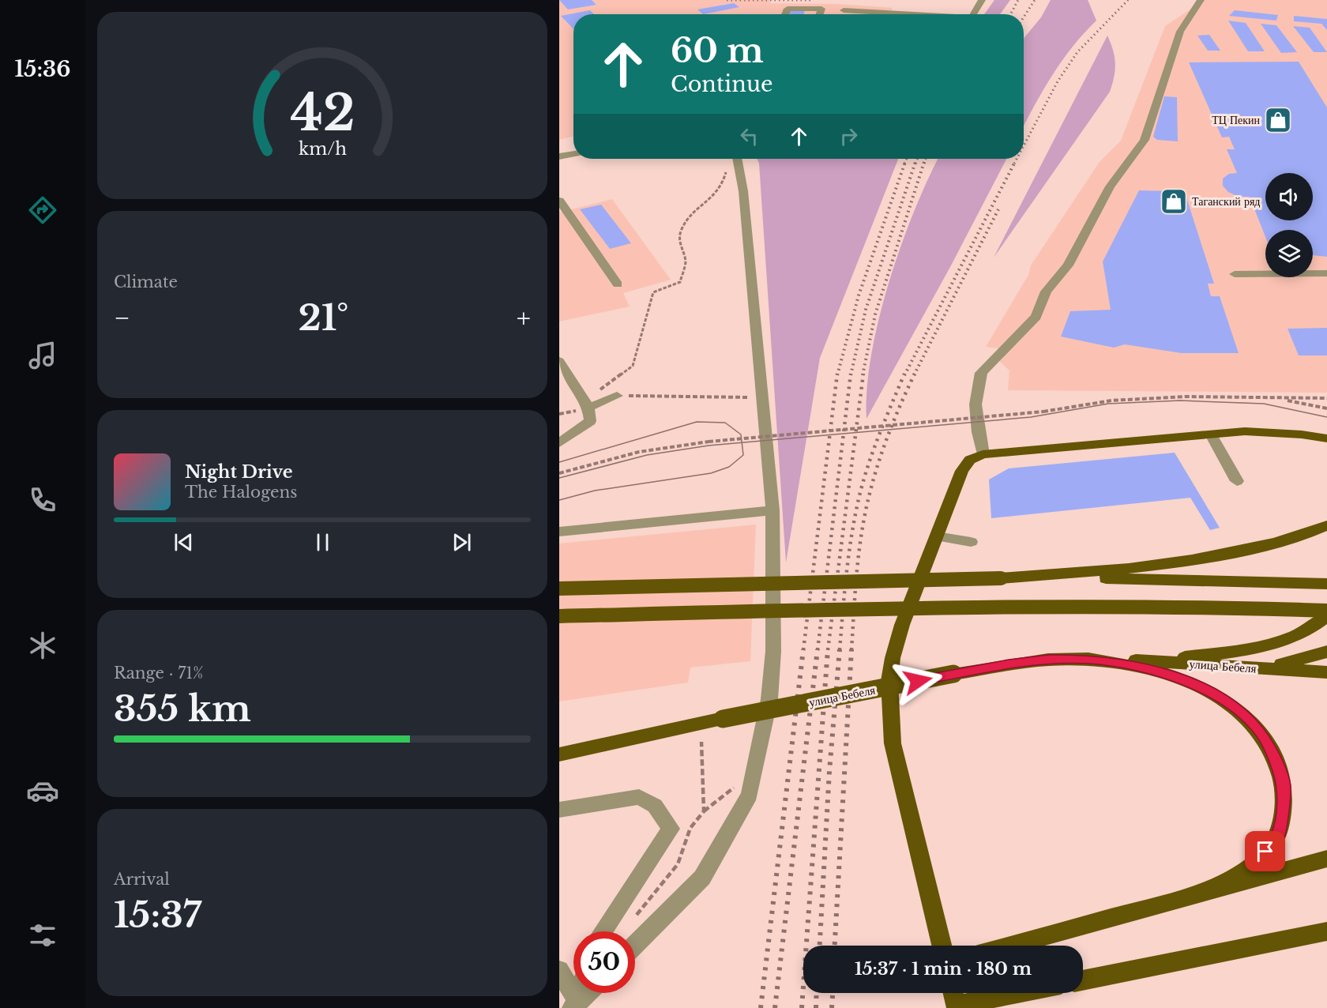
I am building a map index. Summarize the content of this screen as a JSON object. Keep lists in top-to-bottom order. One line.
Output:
{"streets":{"main road":["улица Бебеля"]},"places":{"shop":["ТЦ Пекин","Таганский ряд"]},"page":{"tabs":"15:36","turn":["60 m","Continue"],"tile":["Climate",["Range · 71%","355 km"],["Arrival","15:37"]],"heat":["−","21°","+"],"song":["Night Drive","The Halogens"],"limit":"50","trip":"15:37 · 1 min · 180 m","gauge":["42","km/h"]}}
